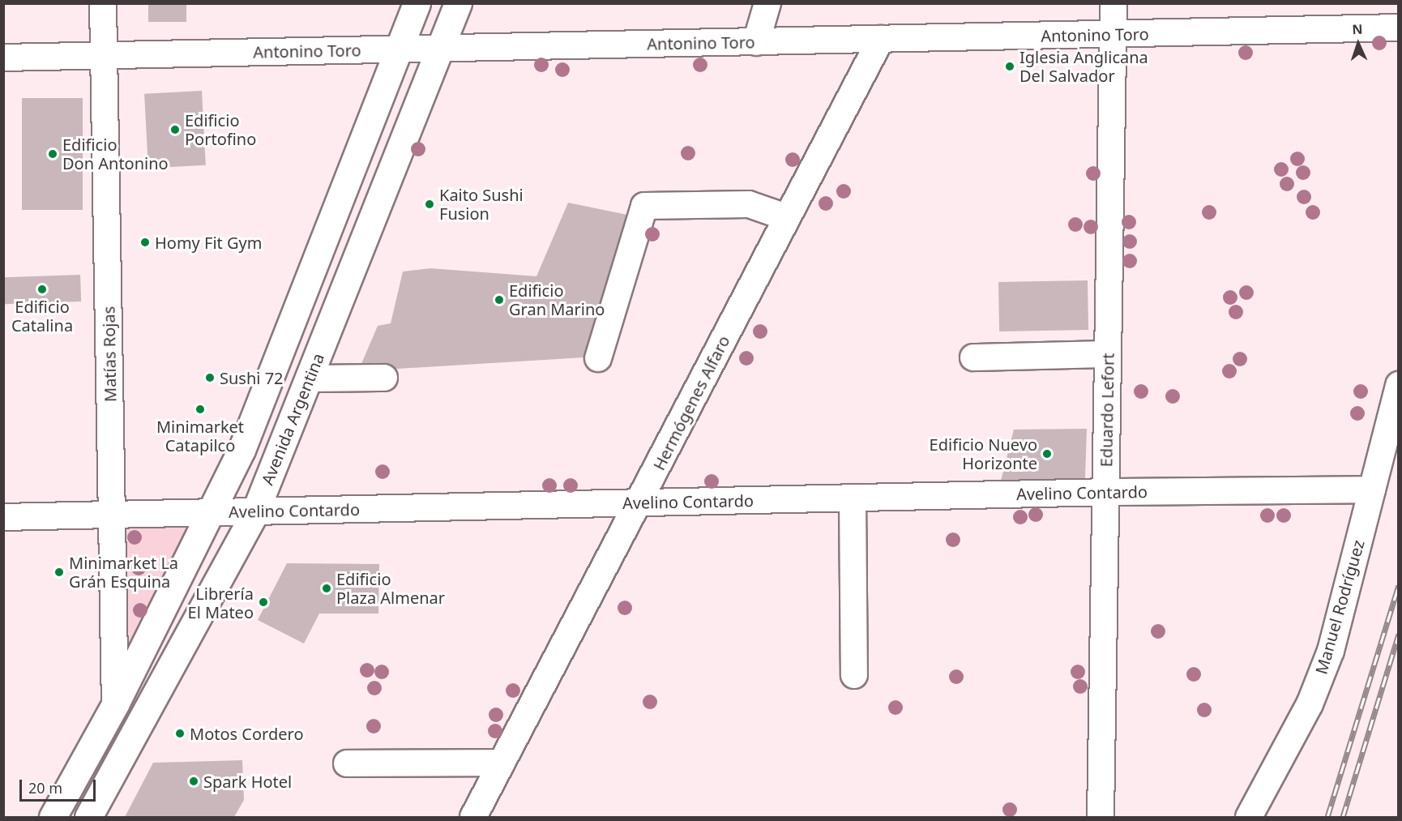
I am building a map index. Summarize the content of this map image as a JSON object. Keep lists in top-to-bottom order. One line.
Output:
{"streets":{"main road":["Avenida Argentina"],"street":["Antonino Toro","Matías Rojas","Hermógenes Alfaro","Eduardo Lefort","Avelino Contardo","Manuel Rodríguez"]},"crossings":[["Antonino Toro","Matías Rojas"],["Antonino Toro","Hermógenes Alfaro"],["Antonino Toro","Eduardo Lefort"],["Antonino Toro","Avenida Argentina"],["Matías Rojas","Avelino Contardo"],["Hermógenes Alfaro","Avelino Contardo"],["Eduardo Lefort","Avelino Contardo"],["Avenida Argentina","Avelino Contardo"],["Avelino Contardo","Manuel Rodríguez"]],"places":["Iglesia Anglicana Del Salvador","Edificio Portofino","Edificio Don Antonino","Kaito Sushi Fusion","Homy Fit Gym","Edificio Catalina","Edificio Gran Marino","Sushi 72","Minimarket Catapilco","Edificio Nuevo Horizonte","Minimarket La Grán Esquina","Edificio Plaza Almenar","Librería El Mateo","Motos Cordero","Spark Hotel"],"scale_bar":"20 m","north":"top"}
